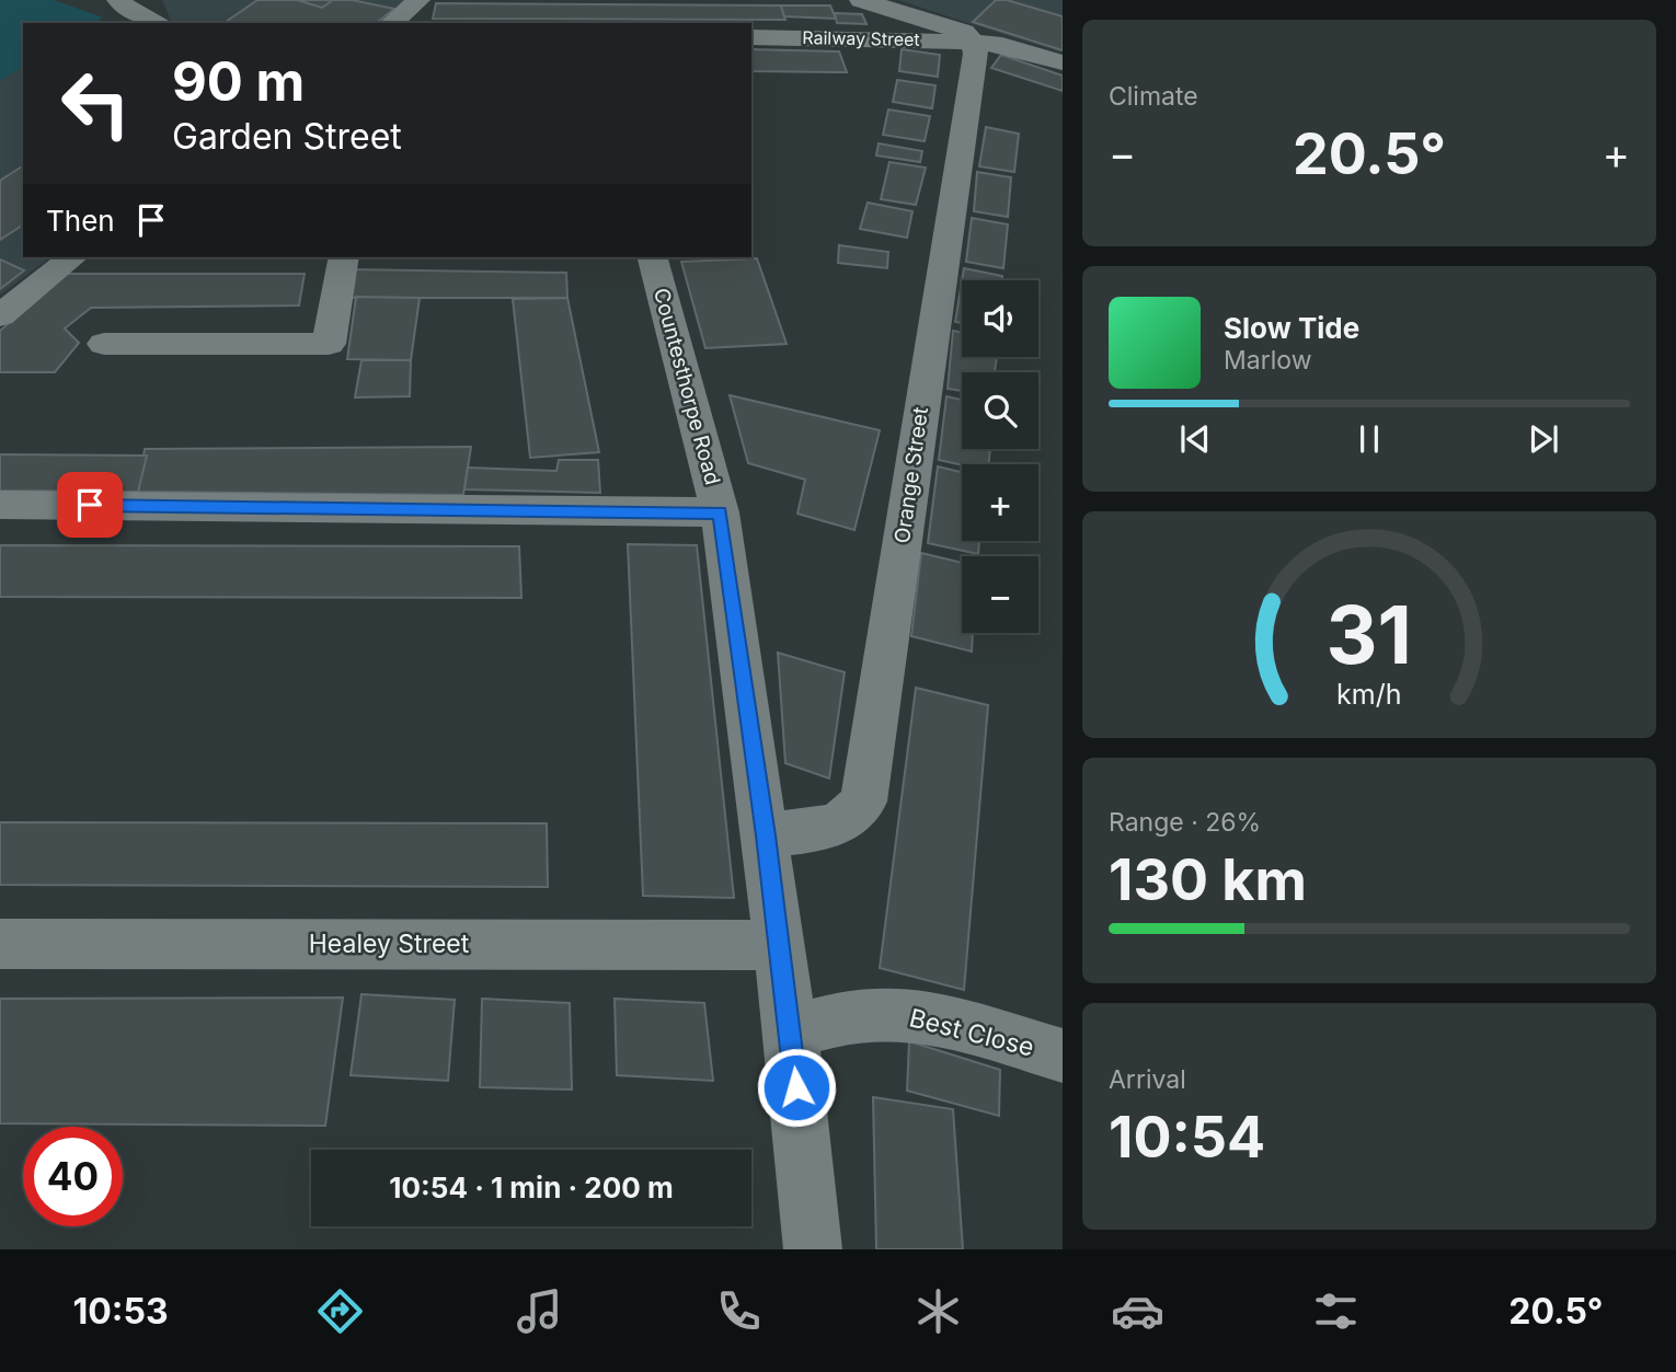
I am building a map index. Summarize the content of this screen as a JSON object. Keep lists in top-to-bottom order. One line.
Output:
{"streets":{"street":["Railway Street","Countesthorpe Road","Orange Street","Healey Street","Best Close"]},"crossings":[["Railway Street","Orange Street"],["Countesthorpe Road","Orange Street"],["Countesthorpe Road","Healey Street"],["Countesthorpe Road","Best Close"]],"page":{"tile":["Climate",["Range · 26%","130 km"],["Arrival","10:54"]],"turn":["90 m","Garden Street"],"heat":["−","20.5°","+"],"then":"Then","map_buttons":["+","−"],"song":["Slow Tide","Marlow"],"limit":"40","trip":"10:54 · 1 min · 200 m","tabs":["10:53","20.5°"],"gauge":["31","km/h"]}}
